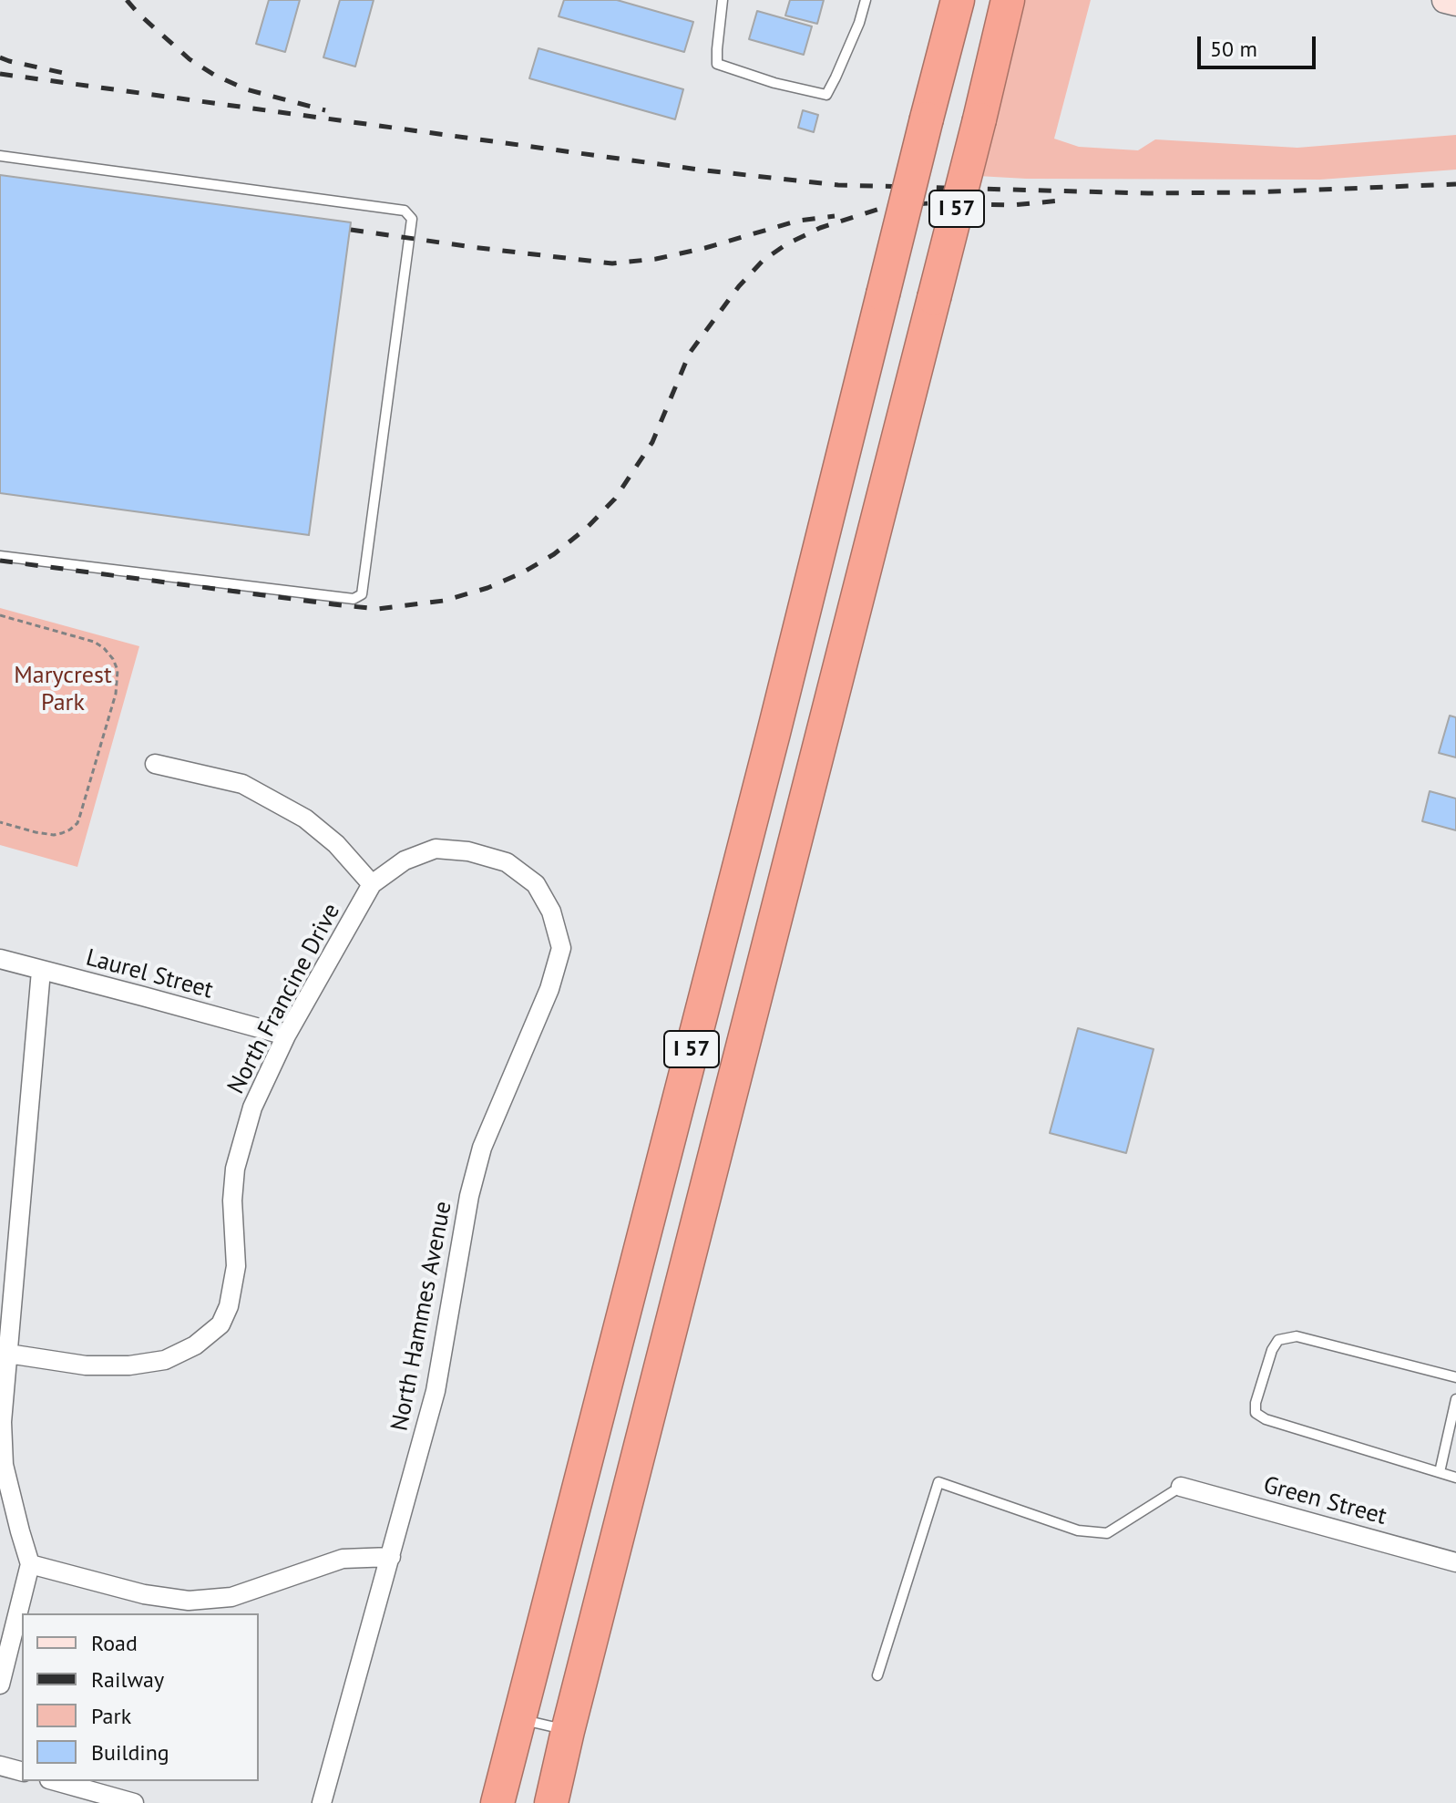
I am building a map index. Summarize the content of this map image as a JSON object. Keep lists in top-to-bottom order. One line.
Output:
{"streets":{"highway":["I 57"],"street":["Laurel Street","North Francine Drive","North Hammes Avenue","Green Street"]},"crossings":[["Laurel Street","North Francine Drive"],["North Francine Drive","North Hammes Avenue"]],"parks":["Marycrest Park"],"legend":["Road","Railway","Park","Building"],"scale_bar":"50 m"}
